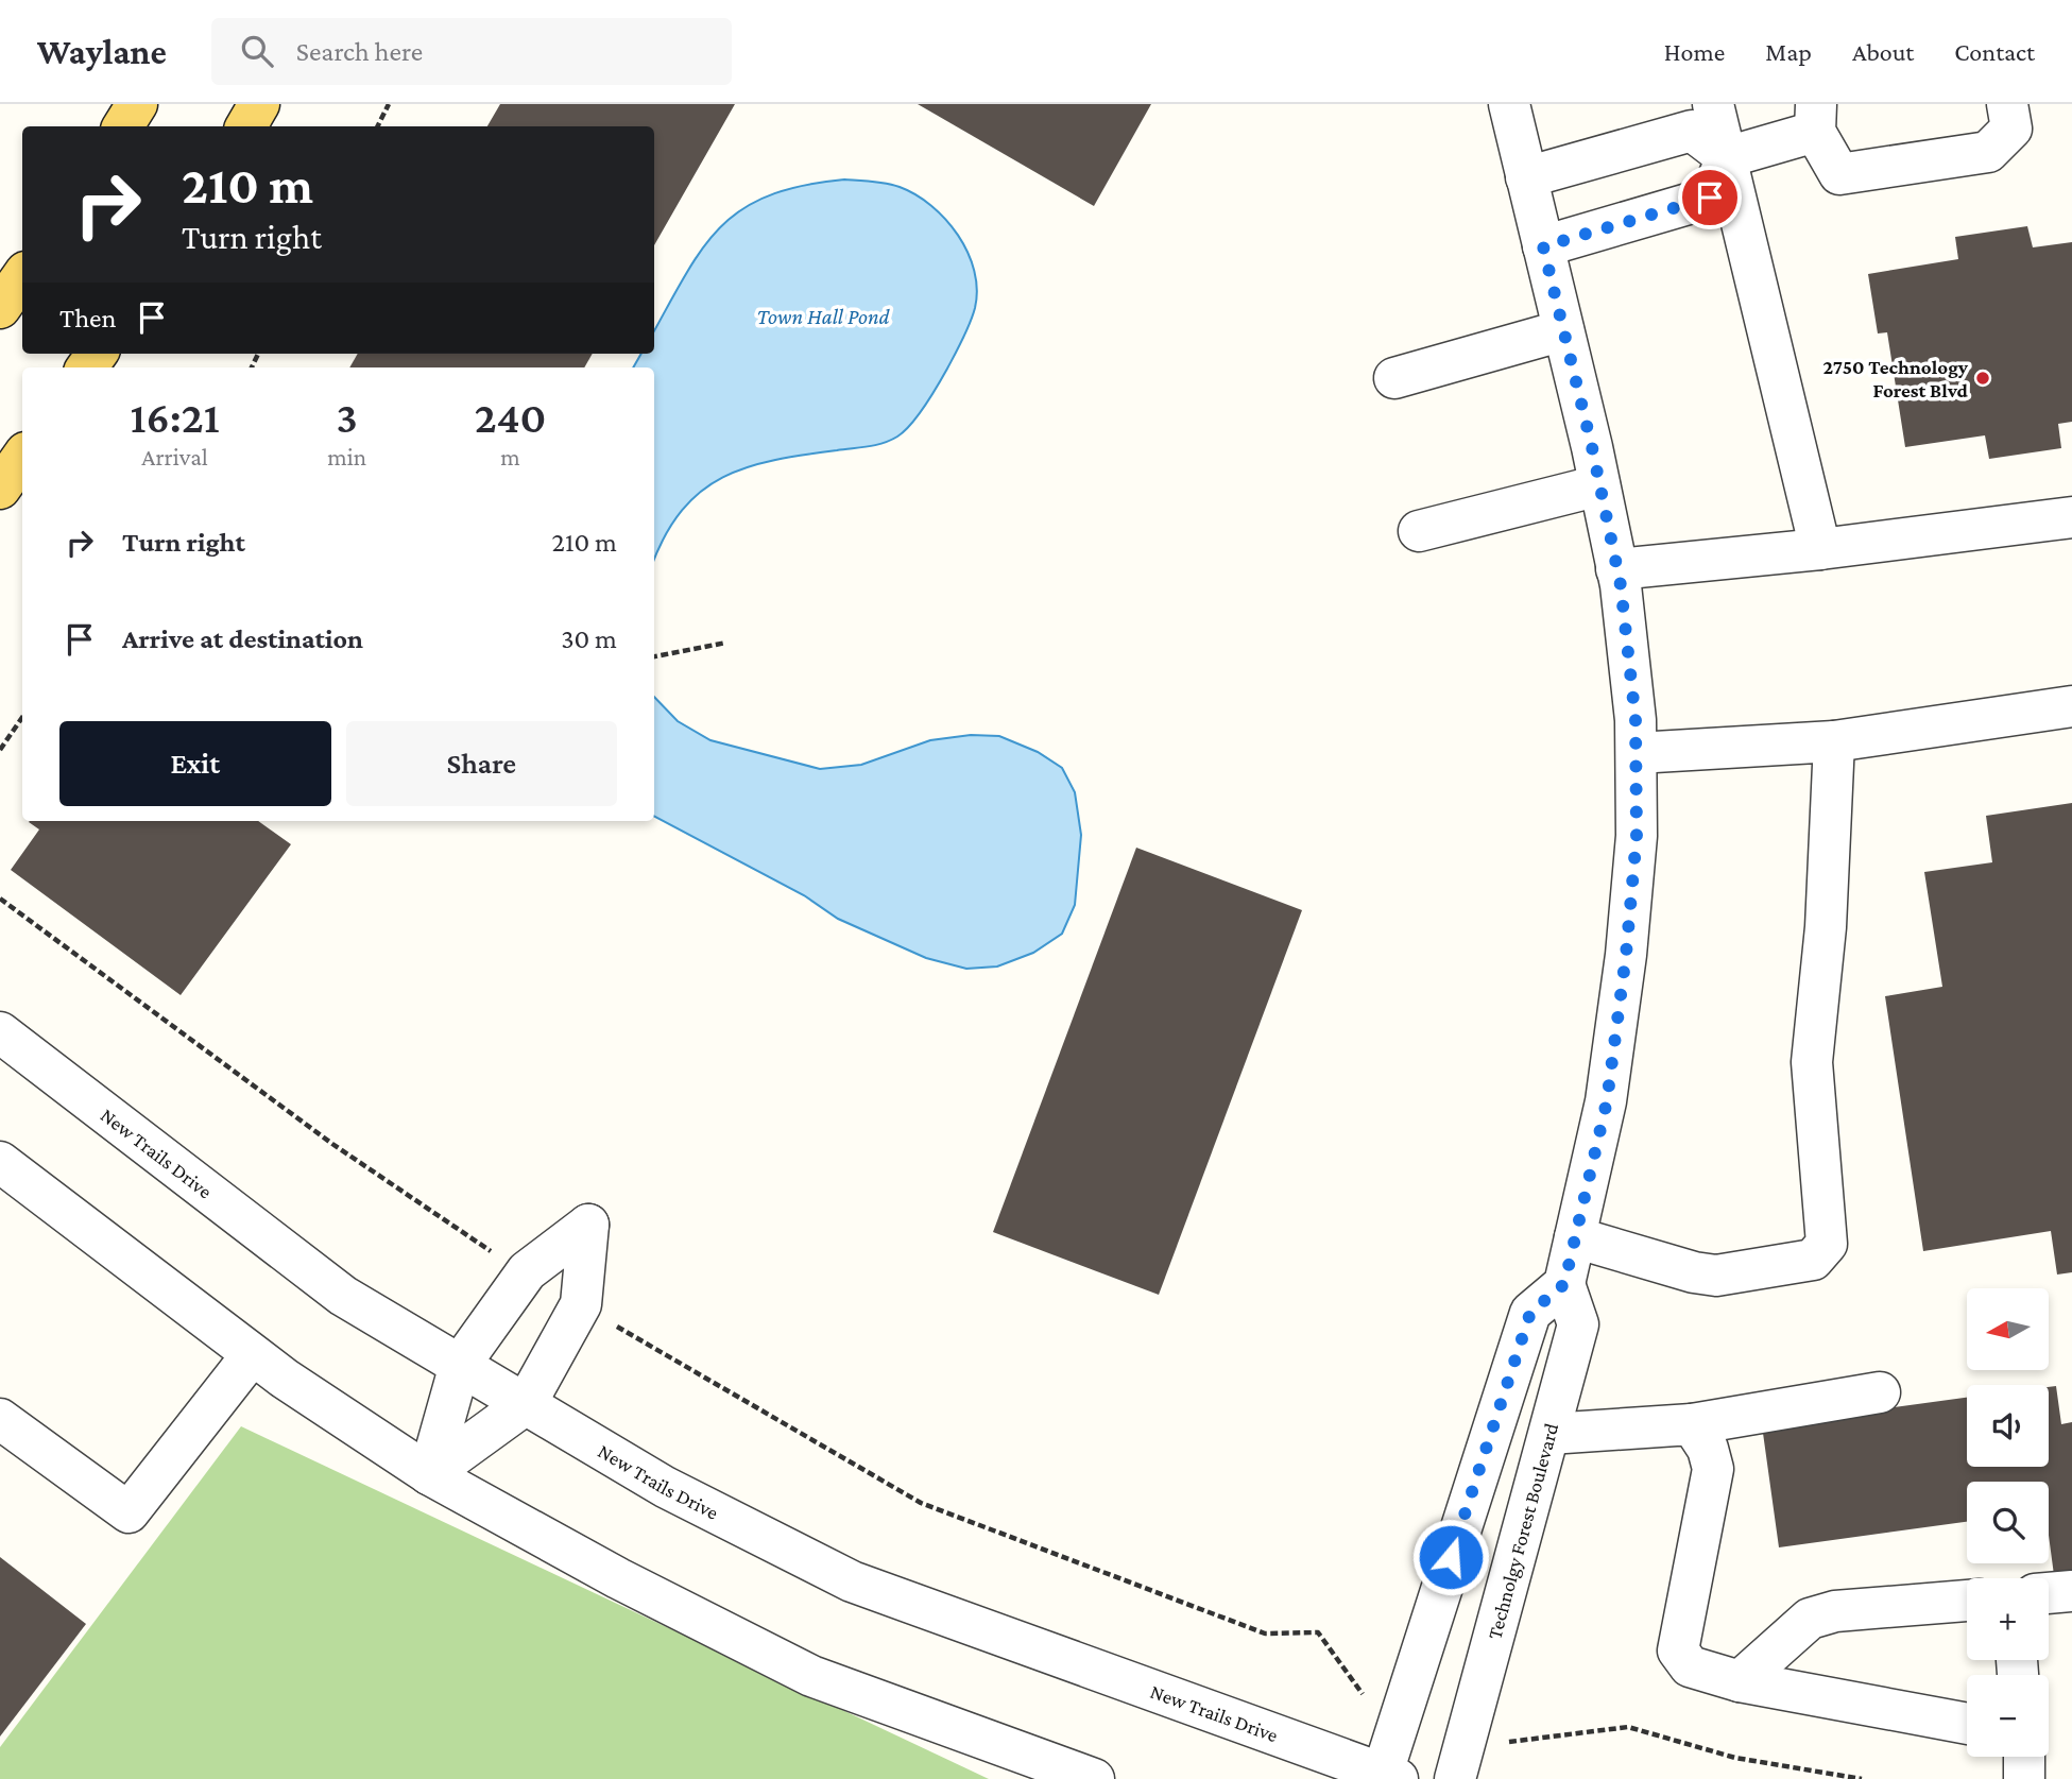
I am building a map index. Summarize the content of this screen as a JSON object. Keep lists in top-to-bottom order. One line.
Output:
{"streets":{"street":["New Trails Drive","Technolgy Forest Boulevard"]},"water":["Town Hall Pond"],"places":["2750 Technology Forest Blvd"],"north":"left","page":{"header":"Waylane","search":"Search here","nav":["Home","Map","About","Contact"],"turn":["210 m","Turn right"],"then":"Then","eta":["16:21","Arrival","3","min","240","m"],"list":[{"name":"Turn right","value":"210 m"},{"name":"Arrive at destination","value":"30 m"}],"buttons":["Exit","Share"],"map_buttons":["+","−"]}}
